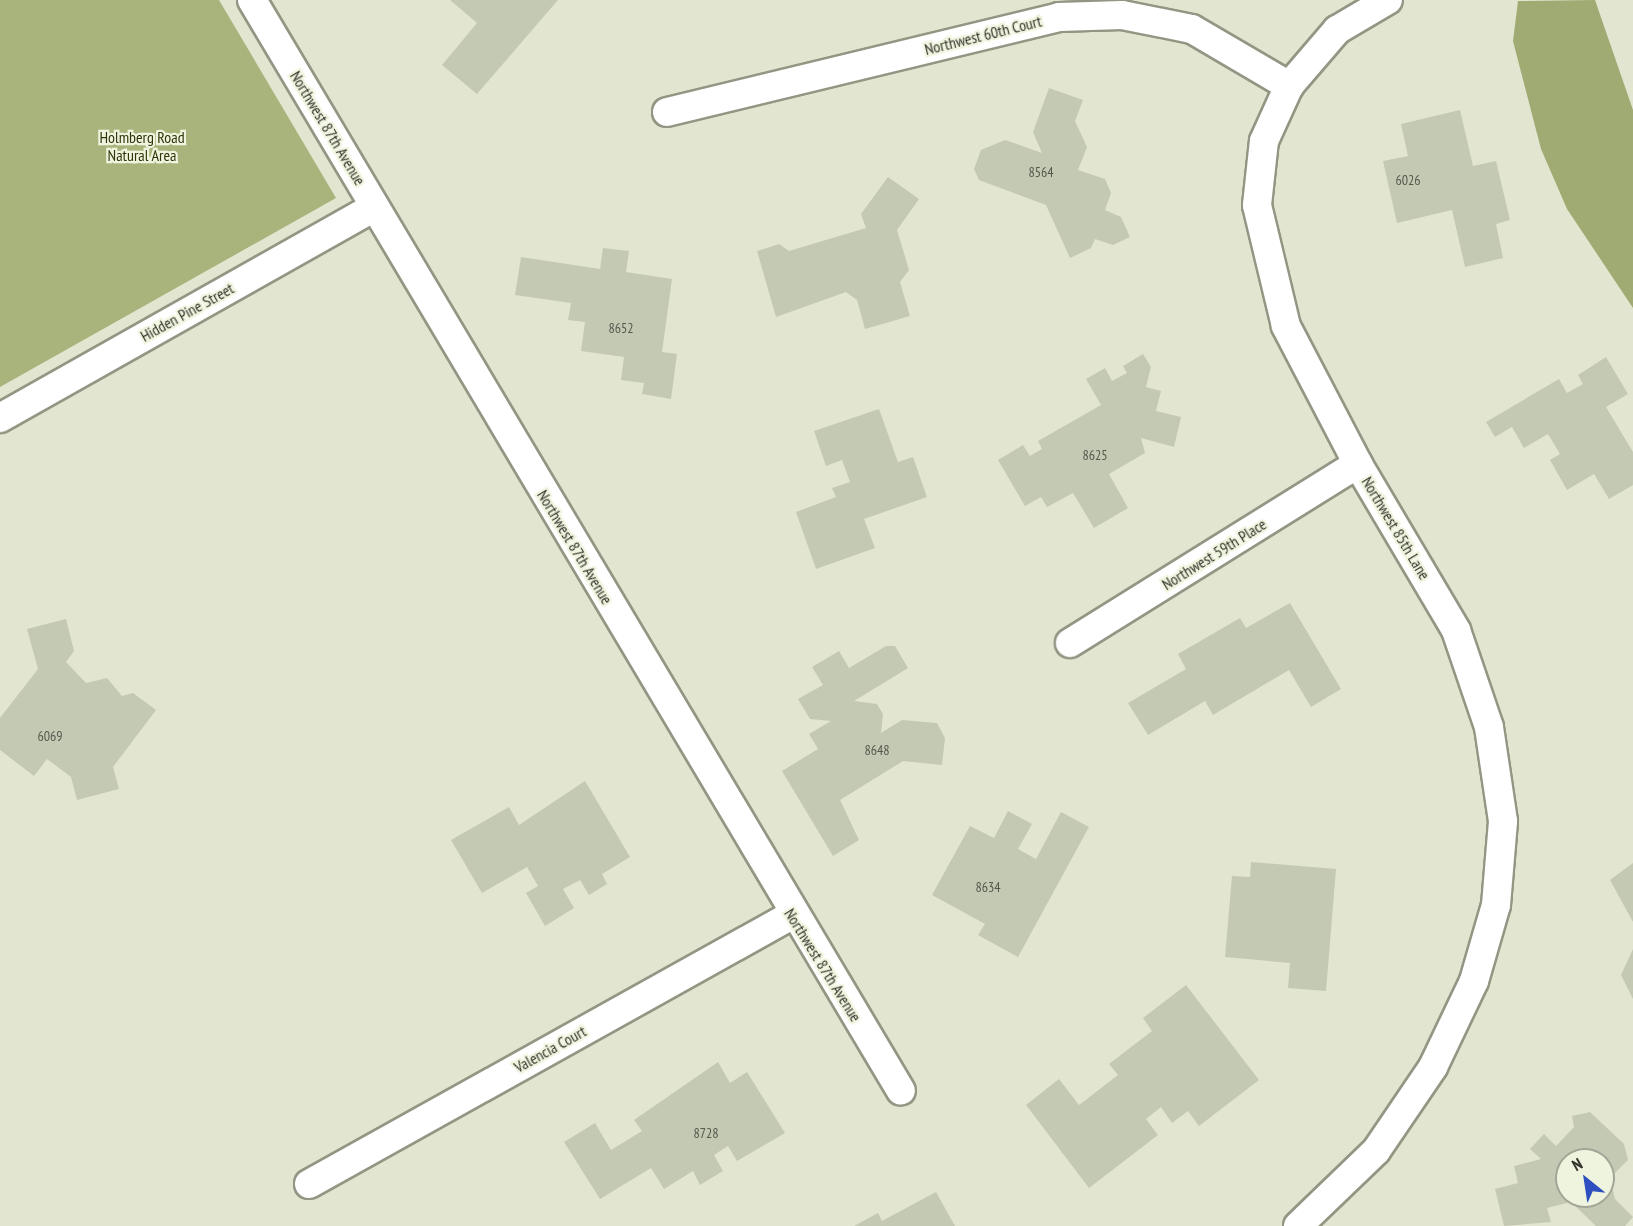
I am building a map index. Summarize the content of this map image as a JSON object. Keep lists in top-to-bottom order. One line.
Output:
{"streets":{"street":["Northwest 60th Court","Northwest 87th Avenue","Hidden Pine Street","Northwest 85th Lane","Northwest 59th Place","Valencia Court"]},"crossings":[["Northwest 60th Court","Northwest 85th Lane"],["Northwest 87th Avenue","Hidden Pine Street"],["Northwest 87th Avenue","Valencia Court"],["Northwest 85th Lane","Northwest 59th Place"]],"parks":["Holmberg Road Natural Area"],"house_numbers":["8564","6026","8652","8625","6069","8648","8634","8728"],"north":"top left"}
